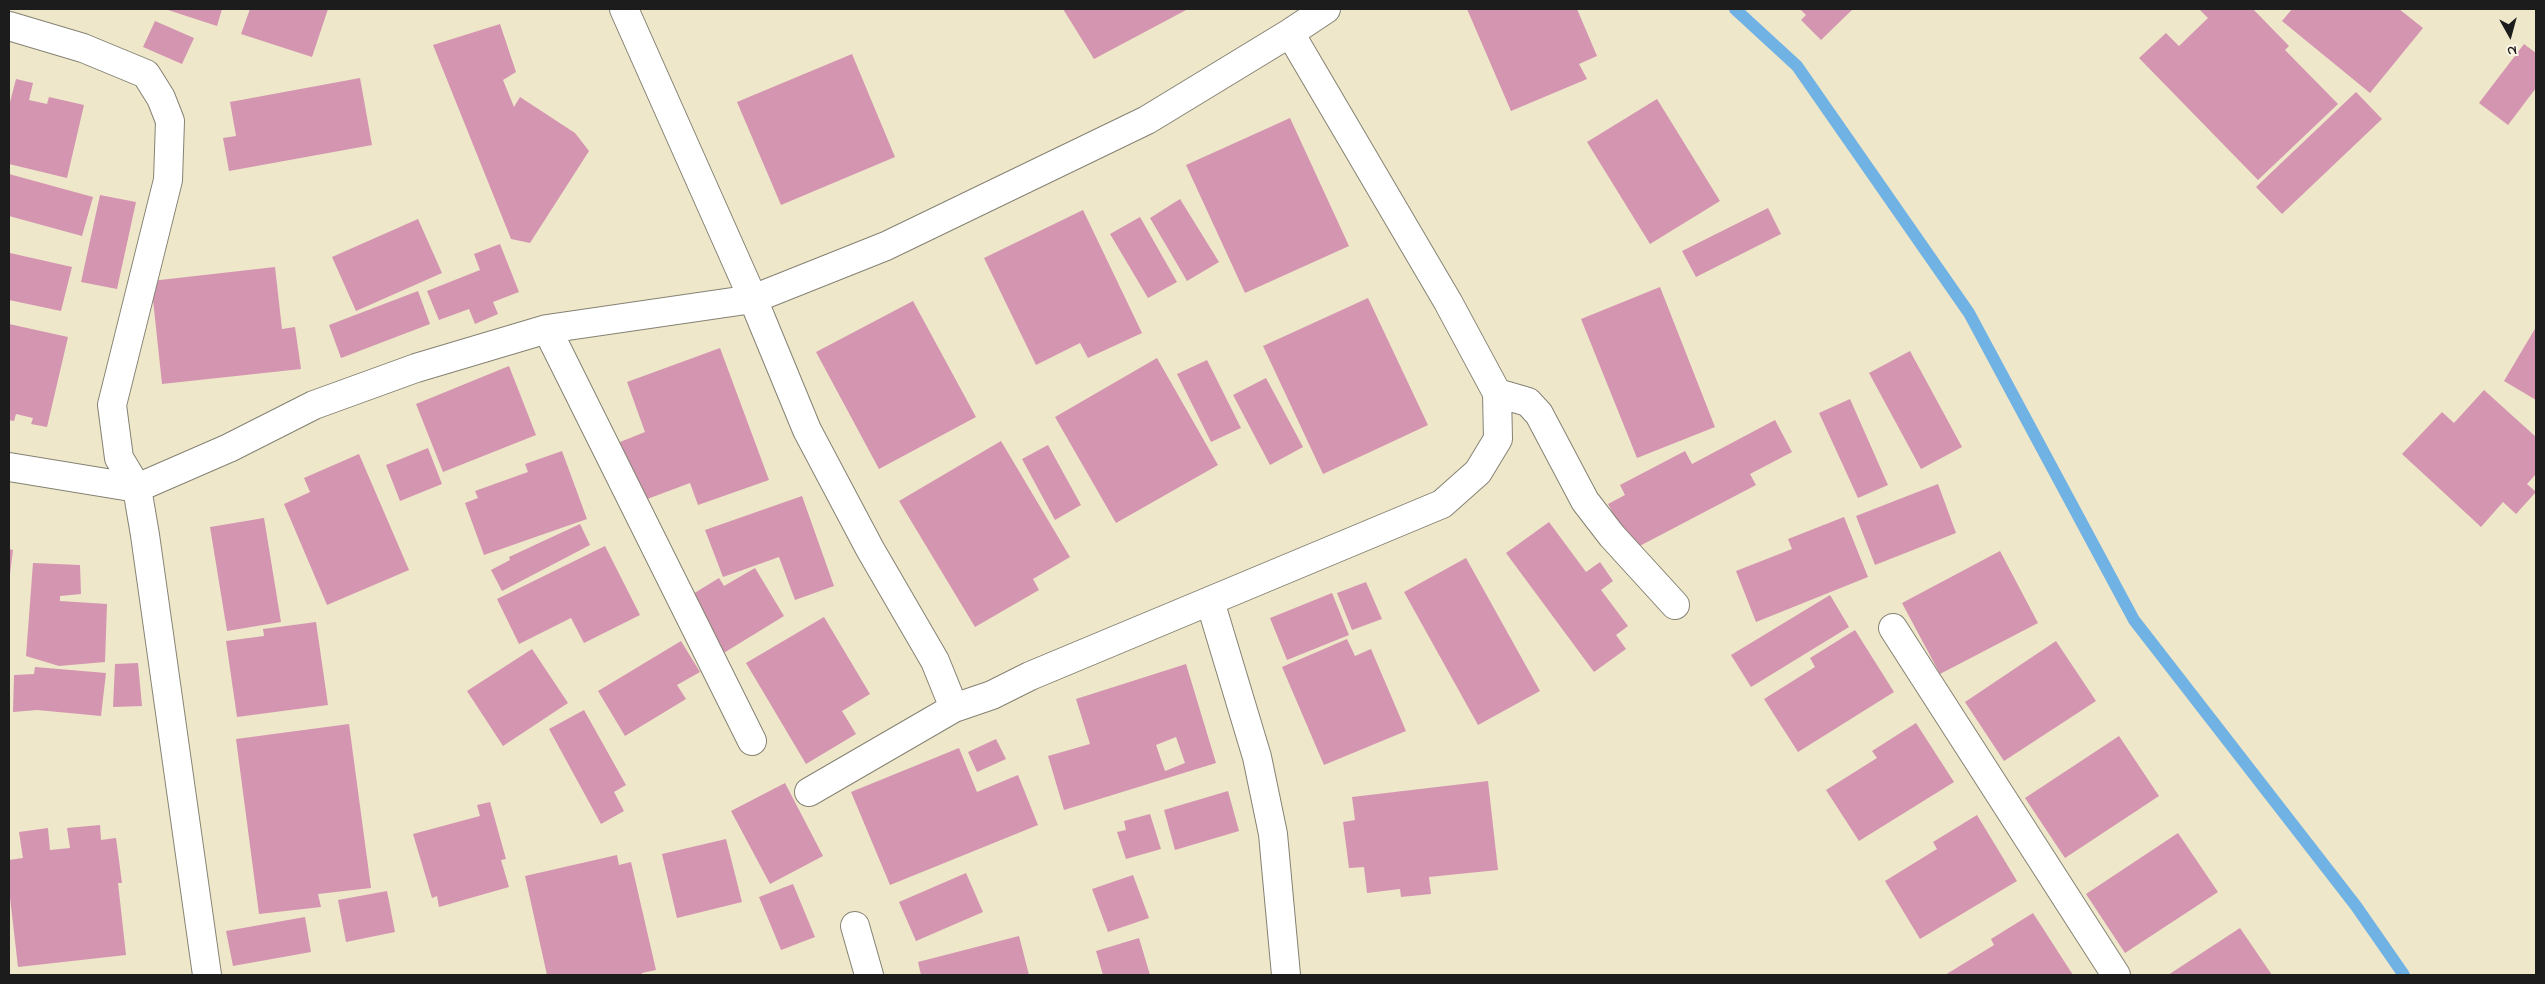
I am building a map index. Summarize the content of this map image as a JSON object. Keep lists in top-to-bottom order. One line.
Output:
{"north":"bottom"}
